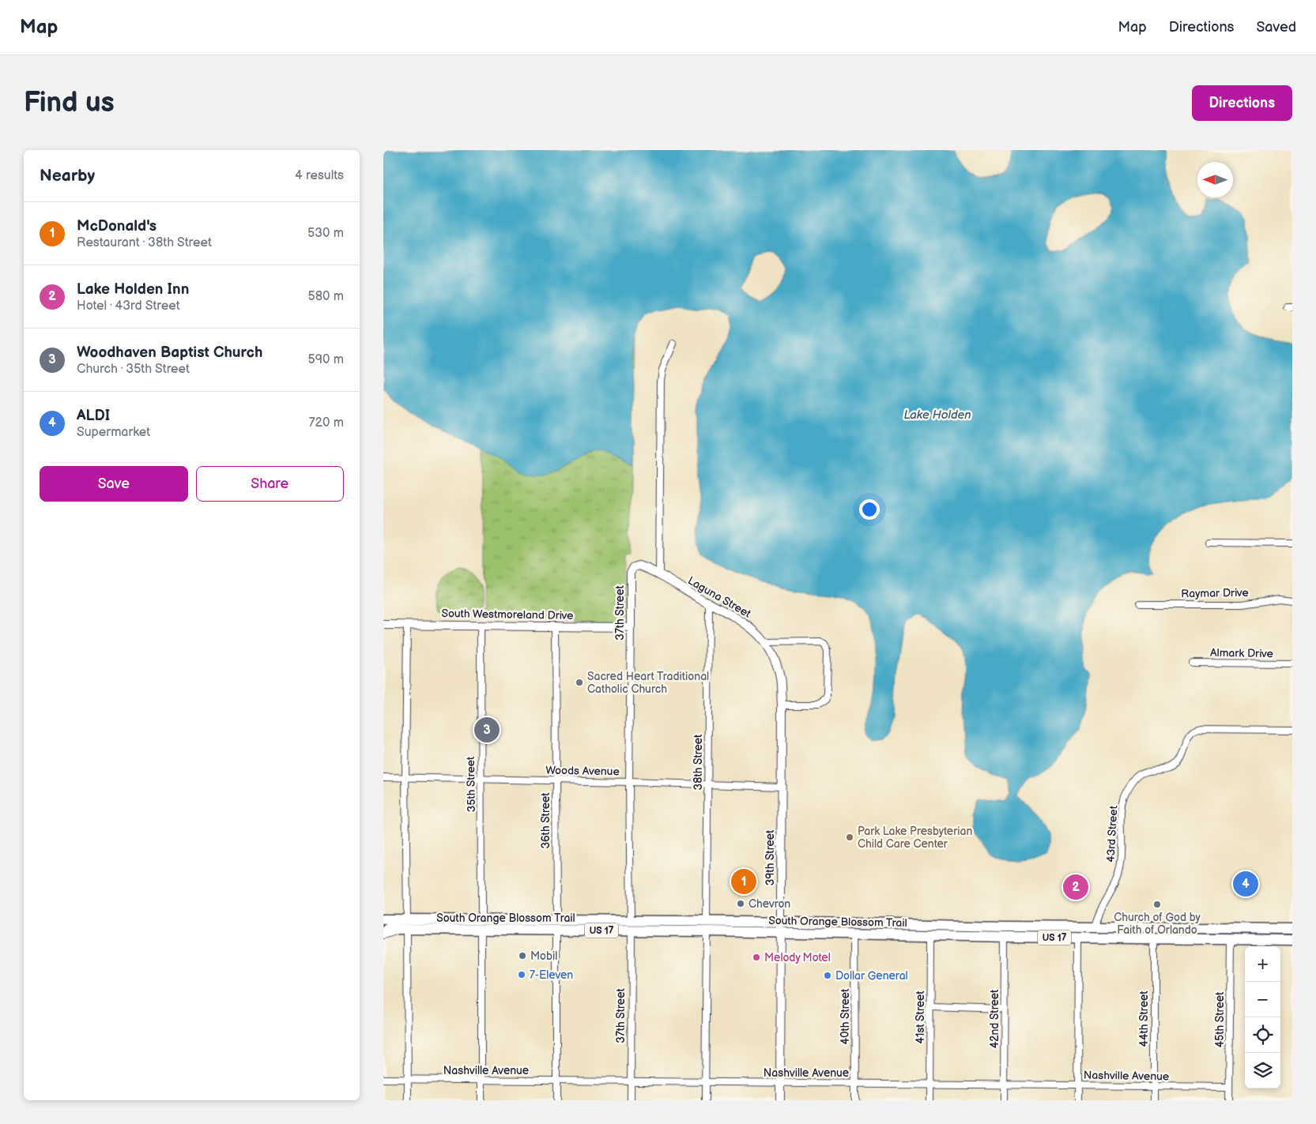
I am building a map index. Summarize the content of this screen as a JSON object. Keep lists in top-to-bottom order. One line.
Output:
{"streets":{"main road":["South Orange Blossom Trail","US 17"],"street":["Raymar Drive","Laguna Street","37th Street","South Westmoreland Drive","Almark Drive","38th Street","Woods Avenue","35th Street","36th Street","43rd Street","39th Street","40th Street","41st Street","42nd Street","44th Street","45th Street","Nashville Avenue"]},"crossings":[["Laguna Street","37th Street"],["Laguna Street","38th Street"],["Laguna Street","39th Street"],["37th Street","South Westmoreland Drive"],["37th Street","Woods Avenue"],["37th Street","South Orange Blossom Trail"],["37th Street","Nashville Avenue"],["South Westmoreland Drive","35th Street"],["South Westmoreland Drive","36th Street"],["38th Street","Woods Avenue"],["38th Street","South Orange Blossom Trail"],["38th Street","Nashville Avenue"],["Woods Avenue","35th Street"],["Woods Avenue","36th Street"],["Woods Avenue","39th Street"],["35th Street","South Orange Blossom Trail"],["35th Street","Nashville Avenue"],["36th Street","South Orange Blossom Trail"],["36th Street","Nashville Avenue"],["43rd Street","South Orange Blossom Trail"],["39th Street","South Orange Blossom Trail"],["39th Street","Nashville Avenue"],["South Orange Blossom Trail","40th Street"],["South Orange Blossom Trail","41st Street"],["South Orange Blossom Trail","42nd Street"],["South Orange Blossom Trail","44th Street"],["South Orange Blossom Trail","45th Street"],["40th Street","Nashville Avenue"],["41st Street","Nashville Avenue"],["42nd Street","Nashville Avenue"],["44th Street","Nashville Avenue"],["45th Street","Nashville Avenue"]],"water":["Lake Holden"],"places":["Sacred Heart Traditional Catholic Church","Park Lake Presbyterian Child Care Center","Chevron","Church of God by Faith of Orlando","Mobil","Melody Motel","7-Eleven","Dollar General"],"north":"left","page":{"header":"Map","nav":["Map","Directions","Saved"],"buttons":["Directions",["Save","Share"]],"title":"Find us","heading":["Nearby","4 results"],"list":[{"mark":"1","name":"McDonald's","note":"Restaurant · 38th Street","value":"530 m"},{"mark":"2","name":"Lake Holden Inn","note":"Hotel · 43rd Street","value":"580 m"},{"mark":"3","name":"Woodhaven Baptist Church","note":"Church · 35th Street","value":"590 m"},{"mark":"4","name":"ALDI","note":"Supermarket","value":"720 m"}],"pins":["3","1","4","2"],"map_buttons":["+","−"]}}
